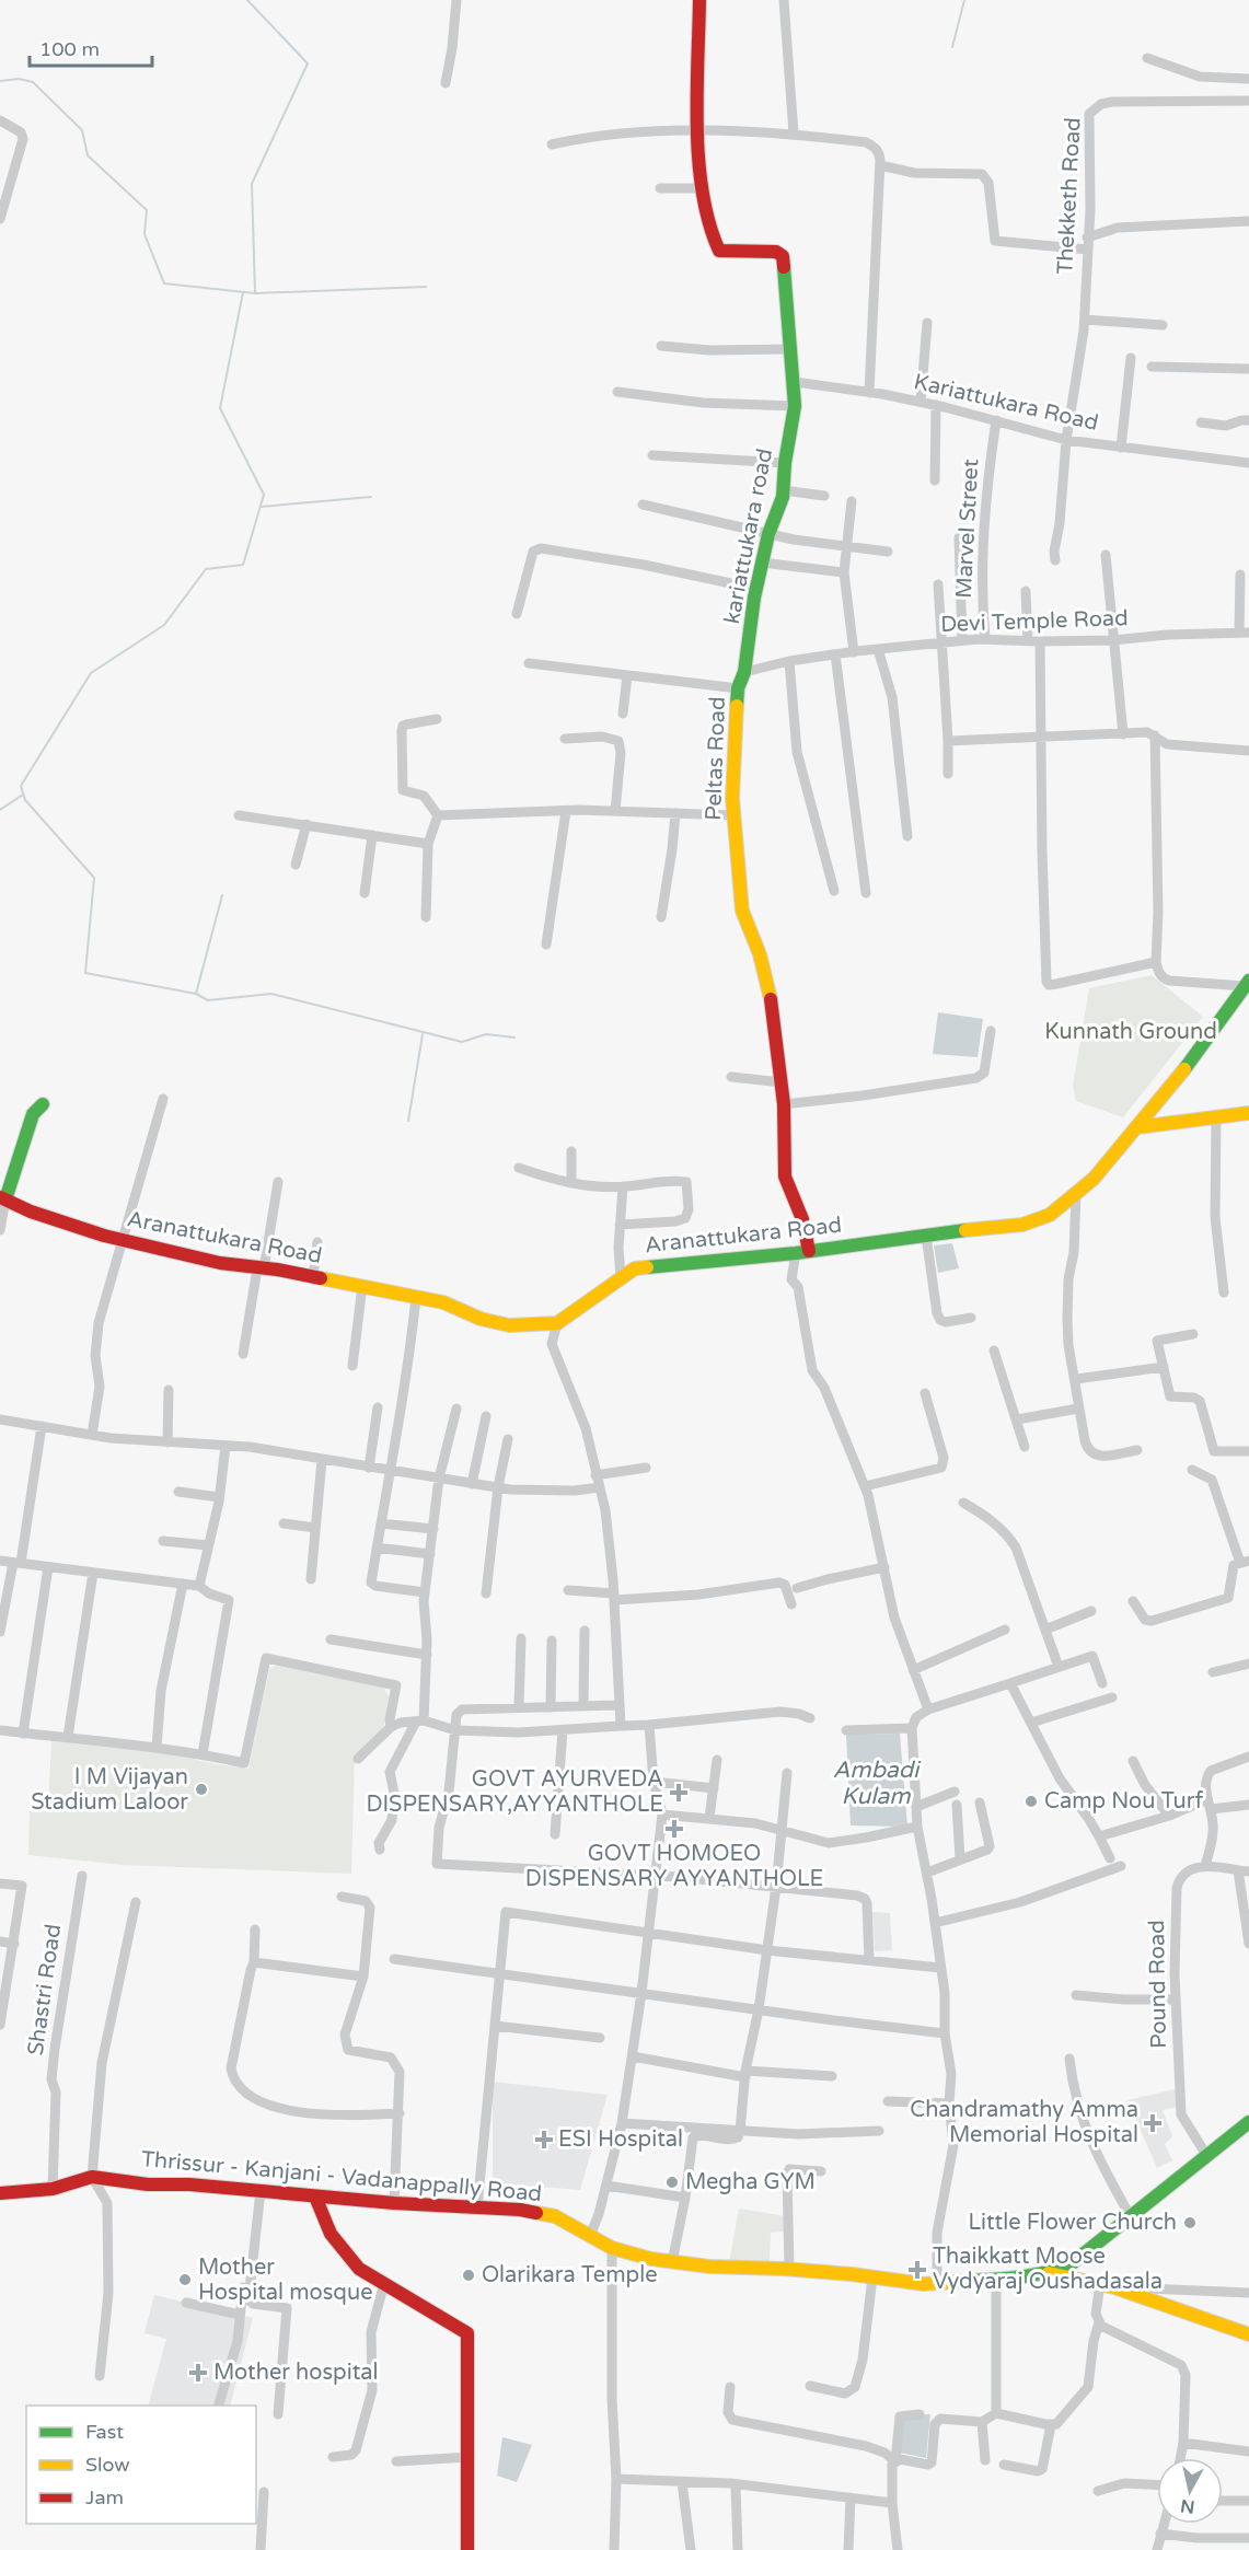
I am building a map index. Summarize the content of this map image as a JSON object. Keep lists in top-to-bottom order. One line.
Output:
{"streets":{"main road":["kariattukara road","Peltas Road","Aranattukara Road","Thrissur - Kanjani - Vadanappally Road"],"street":["Thekketh Road","Kariattukara Road","Marvel Street","Devi Temple Road","Pound Road","Shastri Road"]},"crossings":[["Thekketh Road","Kariattukara Road"],["Kariattukara Road","Marvel Street"],["Kariattukara Road","kariattukara road"],["Marvel Street","Devi Temple Road"],["kariattukara road","Devi Temple Road"],["kariattukara road","Peltas Road"],["Devi Temple Road","Peltas Road"],["Peltas Road","Aranattukara Road"],["Pound Road","Thrissur - Kanjani - Vadanappally Road"],["Shastri Road","Thrissur - Kanjani - Vadanappally Road"]],"water":["Ambadi Kulam"],"parks":["Kunnath Ground"],"places":{"other":["I M Vijayan Stadium Laloor","Camp Nou Turf","Megha GYM","Little Flower Church","Olarikara Temple","Mother Hospital mosque"],"health":["GOVT AYURVEDA DISPENSARY,AYYANTHOLE","GOVT HOMOEO DISPENSARY AYYANTHOLE","Chandramathy Amma Memorial Hospital","ESI Hospital","Thaikkatt Moose Vydyaraj Oushadasala","Mother hospital"]},"legend":["Fast","Slow","Jam"],"scale_bar":"100 m","north":"bottom"}
